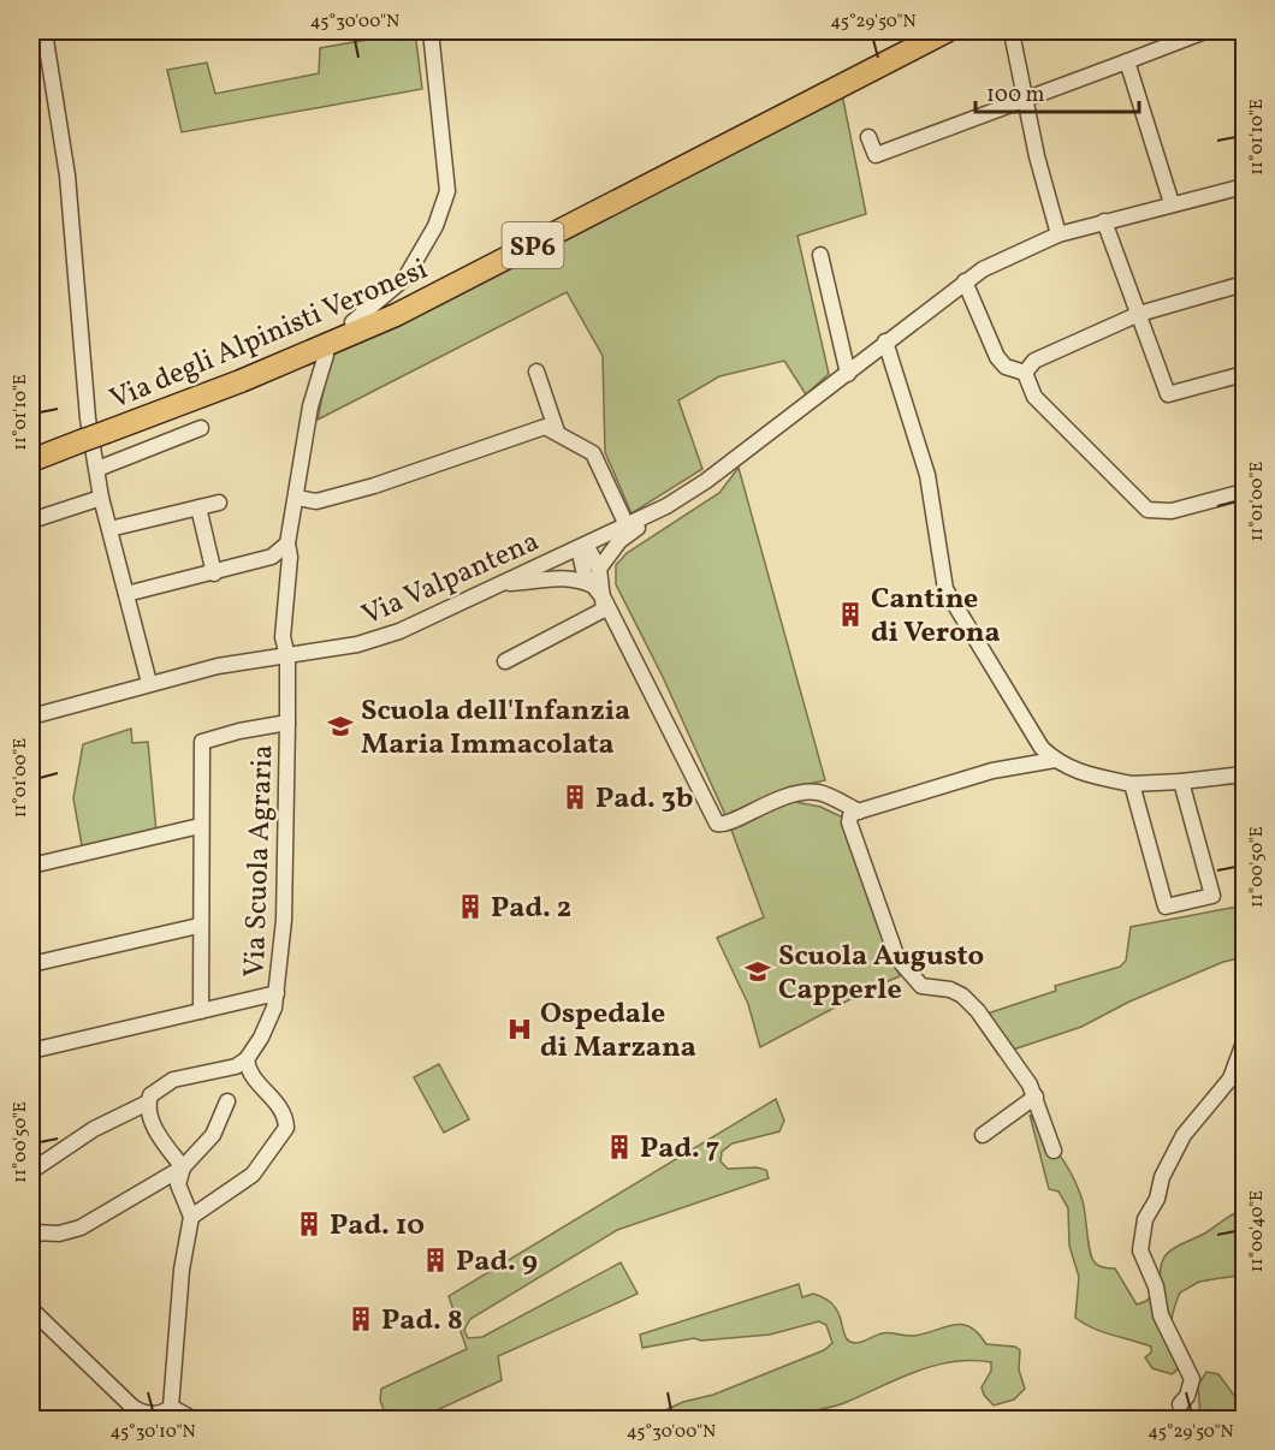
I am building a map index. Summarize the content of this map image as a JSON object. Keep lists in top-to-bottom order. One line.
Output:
{"streets":{"highway":["SP6","Via degli Alpinisti Veronesi"],"street":["Via Valpantena","Via Scuola Agraria"]},"crossings":[["Via Valpantena","Via Scuola Agraria"]],"places":{"building":["Cantine di Verona","Pad. 3b","Pad. 2","Pad. 7","Pad. 10","Pad. 9","Pad. 8"],"school or university":["Scuola dell'Infanzia Maria Immacolata","Scuola Augusto Capperle"],"hospital":["Ospedale di Marzana"]},"scale_bar":"100 m","coordinates":["45°30'00\"N","45°29'50\"N","11°01'10\"E","11°01'00\"E","11°00'50\"E","11°00'40\"E","45°30'10\"N"]}
